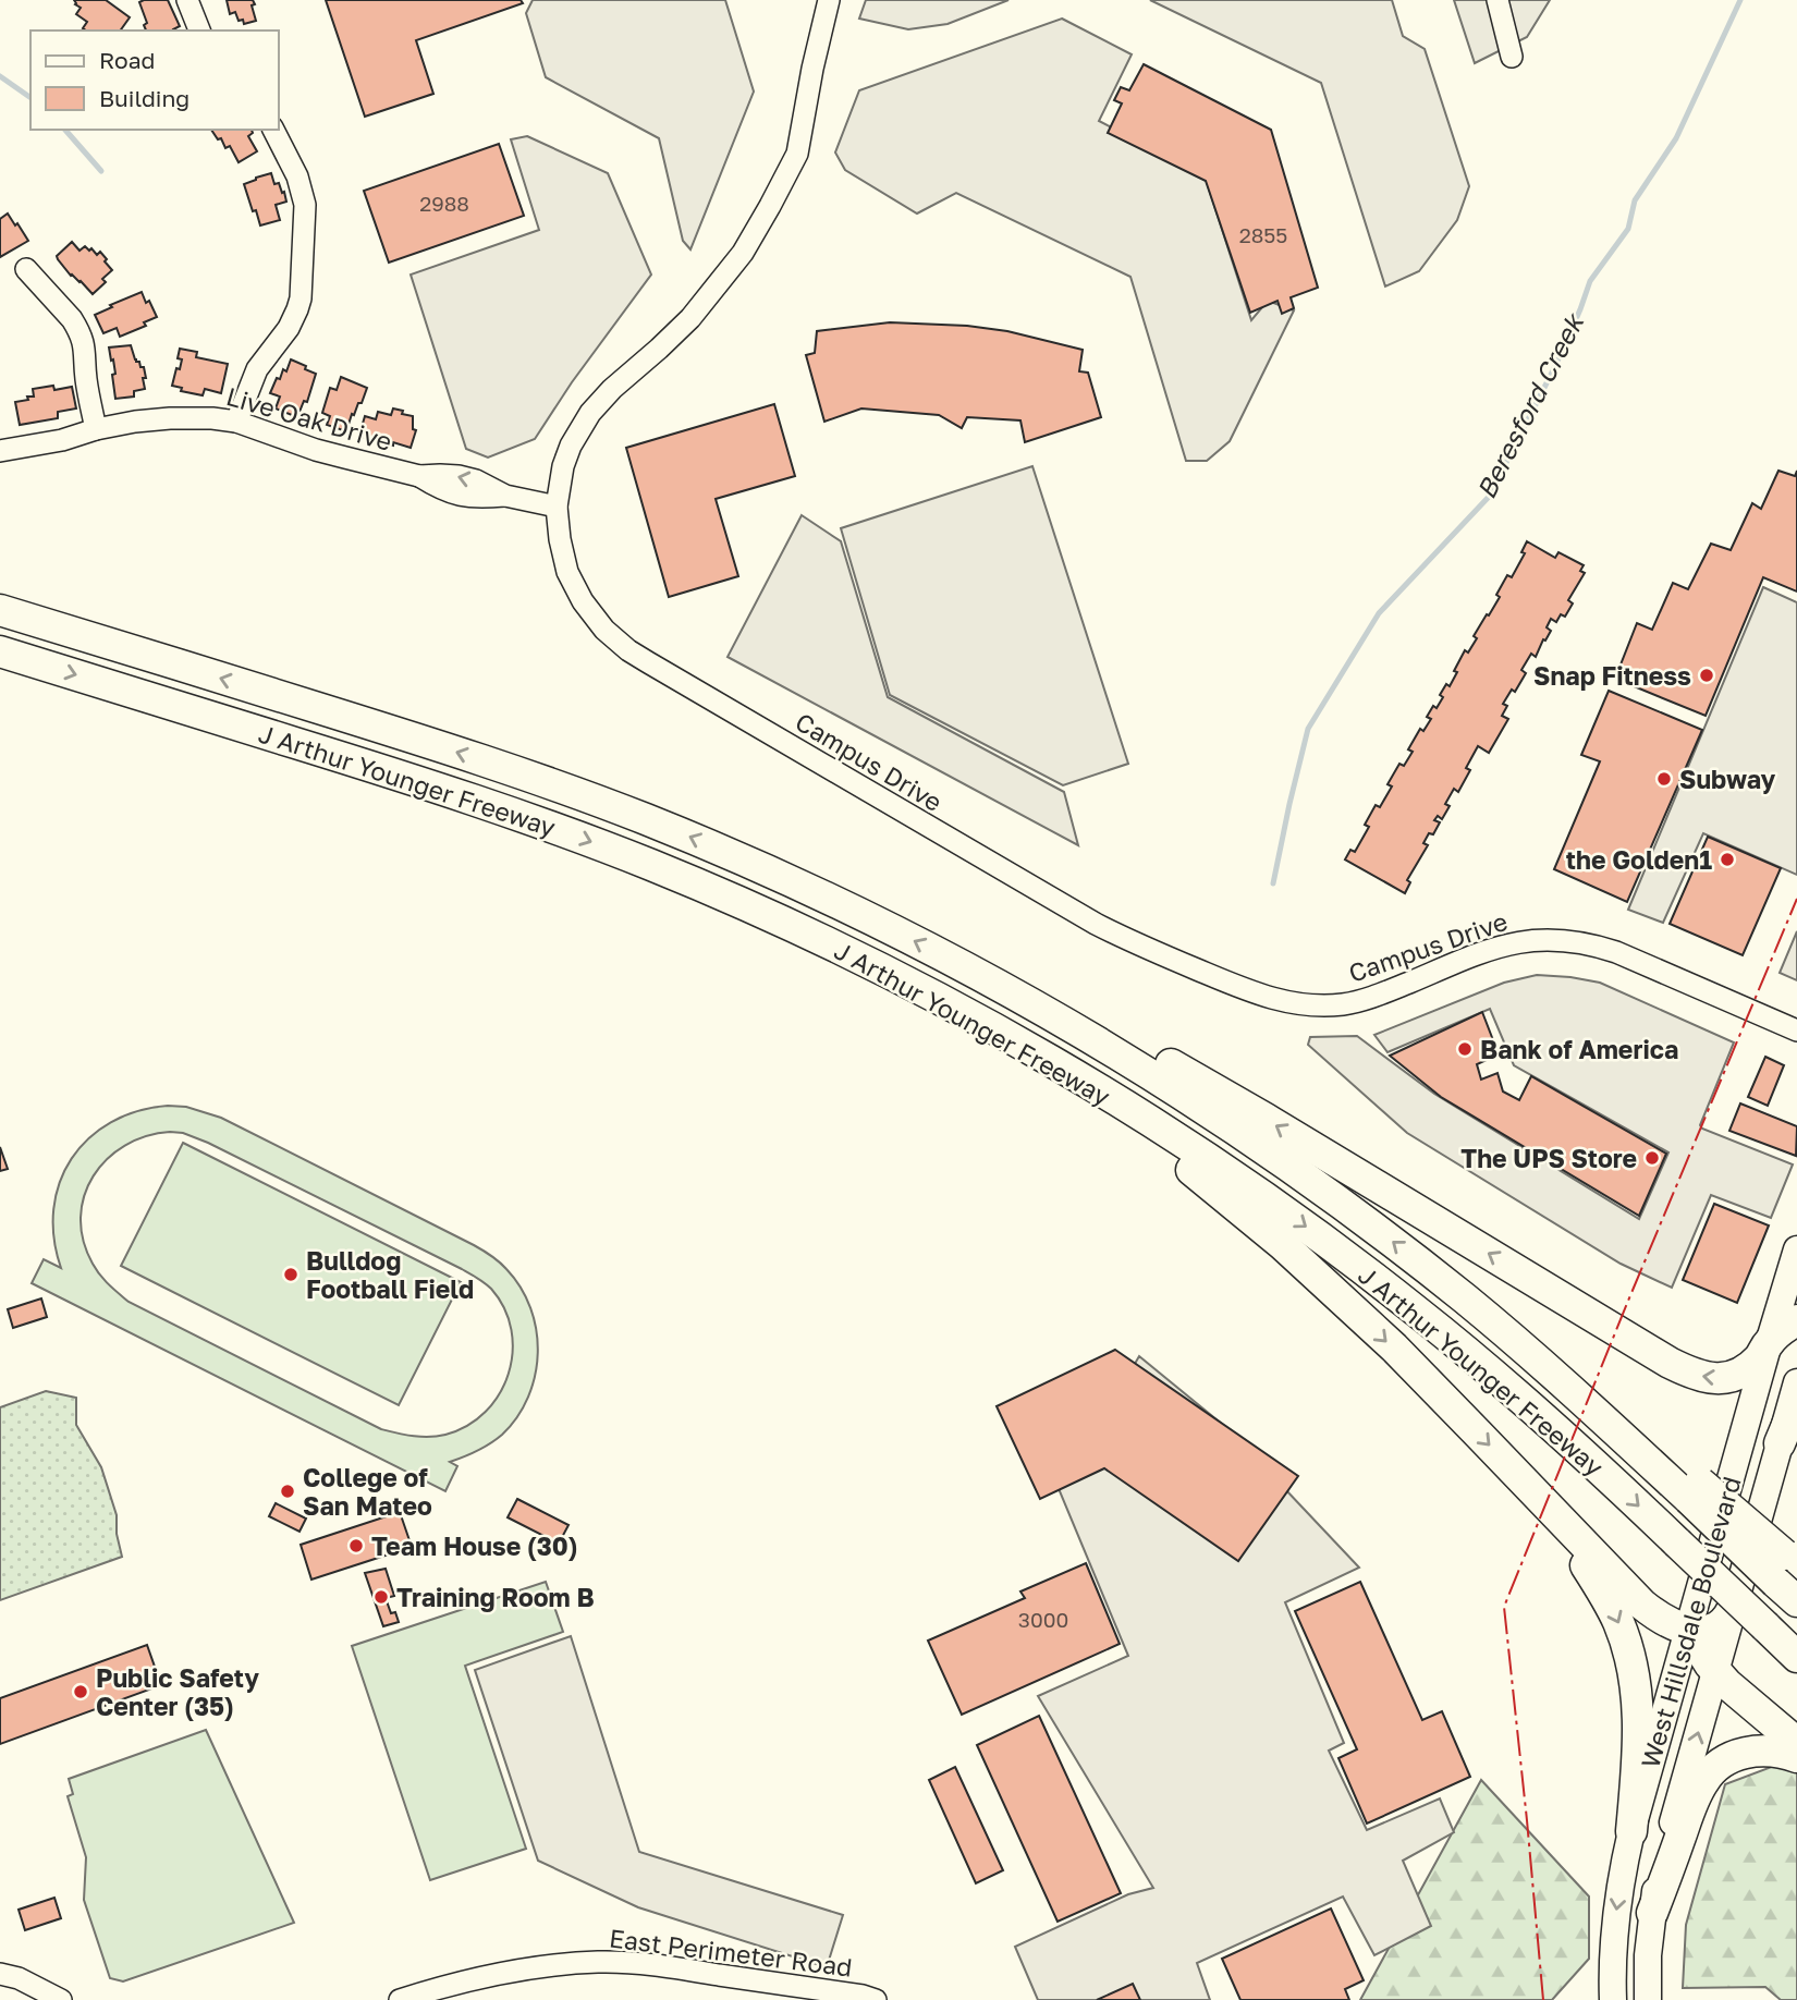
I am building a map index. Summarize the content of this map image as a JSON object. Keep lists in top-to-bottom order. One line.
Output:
{"streets":{"highway":["J Arthur Younger Freeway"],"main road":["West Hillsdale Boulevard"],"street":["Live Oak Drive","Campus Drive","East Perimeter Road"]},"crossings":[["Live Oak Drive","Campus Drive"]],"water":["Beresford Creek"],"places":["Snap Fitness","Subway","the Golden1","Bank of America","The UPS Store","Bulldog Football Field","College of San Mateo","Team House (30)","Training Room B","Public Safety Center (35)"],"house_numbers":["2988","2855","3000"],"legend":["Road","Building"]}
